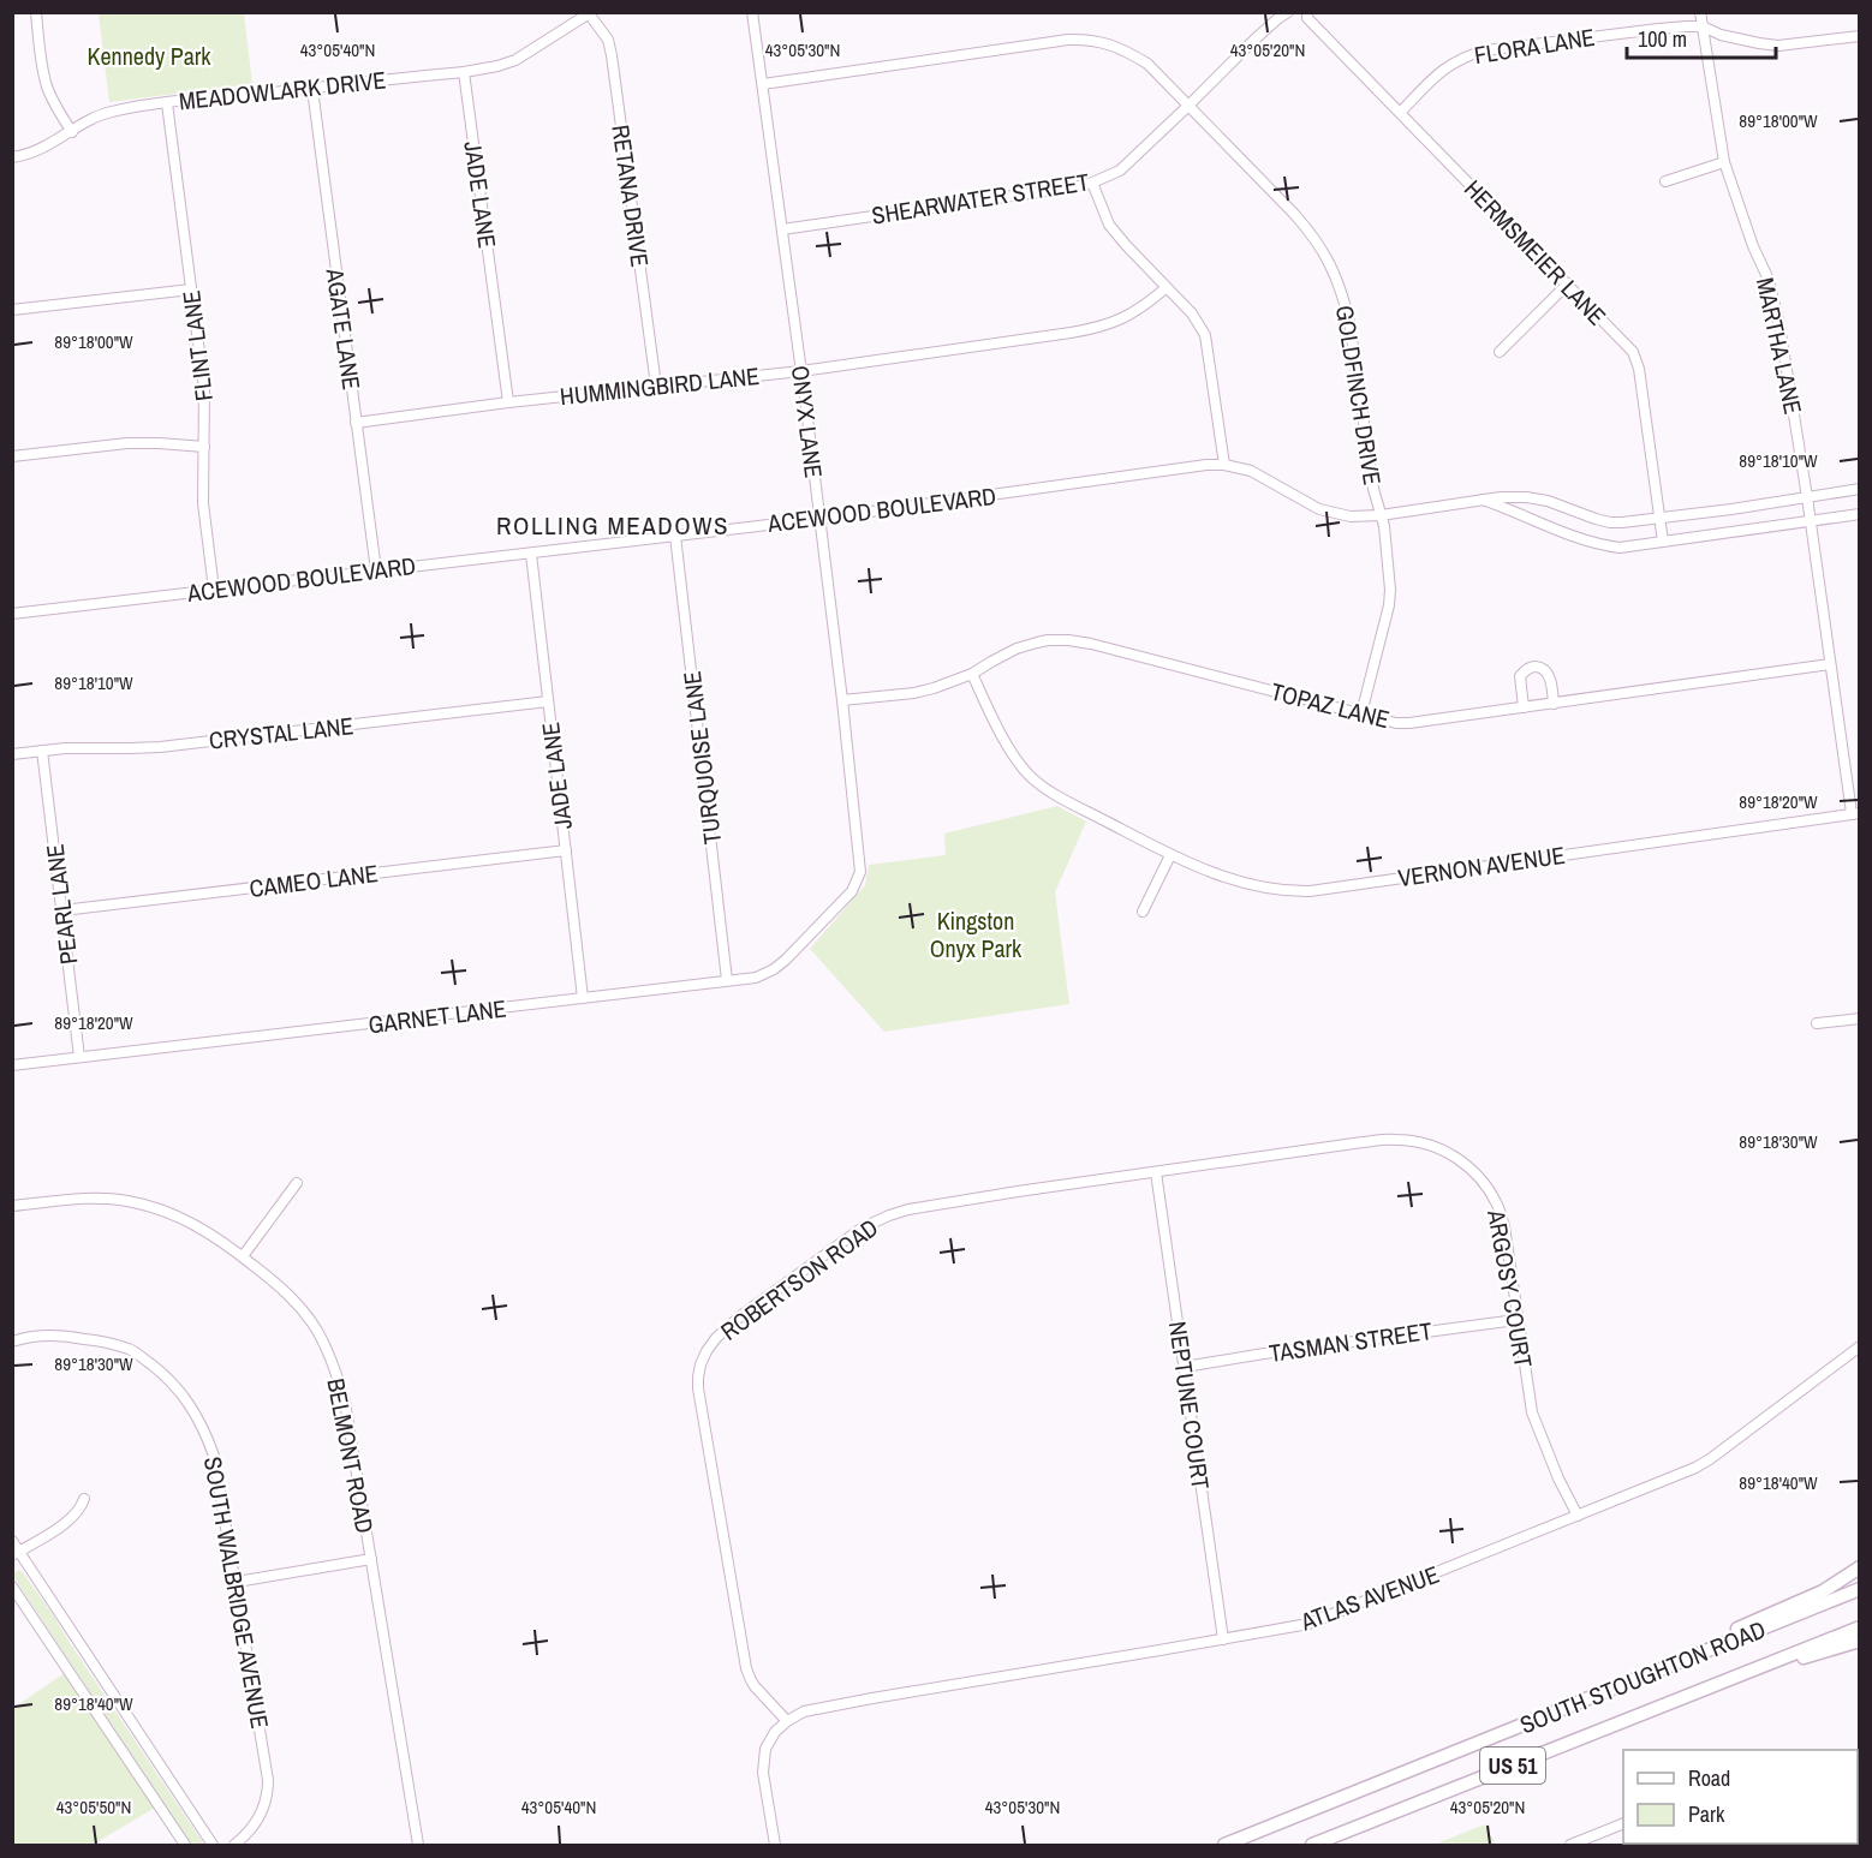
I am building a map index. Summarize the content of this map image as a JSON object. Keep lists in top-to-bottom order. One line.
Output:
{"streets":{"main road":["SOUTH STOUGHTON ROAD","US 51"],"street":["FLORA LANE","MEADOWLARK DRIVE","JADE LANE","RETANA DRIVE","SHEARWATER STREET","HERMSMEIER LANE","AGATE LANE","FLINT LANE","MARTHA LANE","HUMMINGBIRD LANE","GOLDFINCH DRIVE","ONYX LANE","ACEWOOD BOULEVARD","TOPAZ LANE","CRYSTAL LANE","TURQUOISE LANE","VERNON AVENUE","CAMEO LANE","PEARL LANE","GARNET LANE","ROBERTSON ROAD","ARGOSY COURT","TASMAN STREET","NEPTUNE COURT","BELMONT ROAD","SOUTH WALBRIDGE AVENUE","ATLAS AVENUE"]},"crossings":[["FLORA LANE","HERMSMEIER LANE"],["FLORA LANE","MARTHA LANE"],["MEADOWLARK DRIVE","JADE LANE"],["MEADOWLARK DRIVE","RETANA DRIVE"],["MEADOWLARK DRIVE","AGATE LANE"],["MEADOWLARK DRIVE","FLINT LANE"],["JADE LANE","HUMMINGBIRD LANE"],["JADE LANE","ACEWOOD BOULEVARD"],["JADE LANE","CRYSTAL LANE"],["JADE LANE","CAMEO LANE"],["JADE LANE","GARNET LANE"],["RETANA DRIVE","HUMMINGBIRD LANE"],["SHEARWATER STREET","GOLDFINCH DRIVE"],["SHEARWATER STREET","ONYX LANE"],["HERMSMEIER LANE","ACEWOOD BOULEVARD"],["AGATE LANE","HUMMINGBIRD LANE"],["AGATE LANE","ACEWOOD BOULEVARD"],["FLINT LANE","ACEWOOD BOULEVARD"],["MARTHA LANE","ACEWOOD BOULEVARD"],["MARTHA LANE","TOPAZ LANE"],["MARTHA LANE","VERNON AVENUE"],["HUMMINGBIRD LANE","ONYX LANE"],["GOLDFINCH DRIVE","ONYX LANE"],["GOLDFINCH DRIVE","ACEWOOD BOULEVARD"],["GOLDFINCH DRIVE","TOPAZ LANE"],["ONYX LANE","ACEWOOD BOULEVARD"],["ONYX LANE","TOPAZ LANE"],["ONYX LANE","GARNET LANE"],["ACEWOOD BOULEVARD","TURQUOISE LANE"],["TOPAZ LANE","VERNON AVENUE"],["CRYSTAL LANE","PEARL LANE"],["TURQUOISE LANE","GARNET LANE"],["CAMEO LANE","PEARL LANE"],["PEARL LANE","GARNET LANE"],["ROBERTSON ROAD","ARGOSY COURT"],["ROBERTSON ROAD","NEPTUNE COURT"],["ROBERTSON ROAD","ATLAS AVENUE"],["ARGOSY COURT","TASMAN STREET"],["ARGOSY COURT","NEPTUNE COURT"],["ARGOSY COURT","ATLAS AVENUE"],["TASMAN STREET","NEPTUNE COURT"],["NEPTUNE COURT","ATLAS AVENUE"]],"districts":["ROLLING MEADOWS"],"parks":["Kennedy Park","Kingston Onyx Park"],"legend":["Road","Park"],"scale_bar":"100 m","coordinates":["43°05'40\"N","43°05'30\"N","43°05'20\"N","89°18'00\"W","89°18'10\"W","89°18'20\"W","89°18'30\"W","89°18'40\"W","43°05'50\"N"]}
